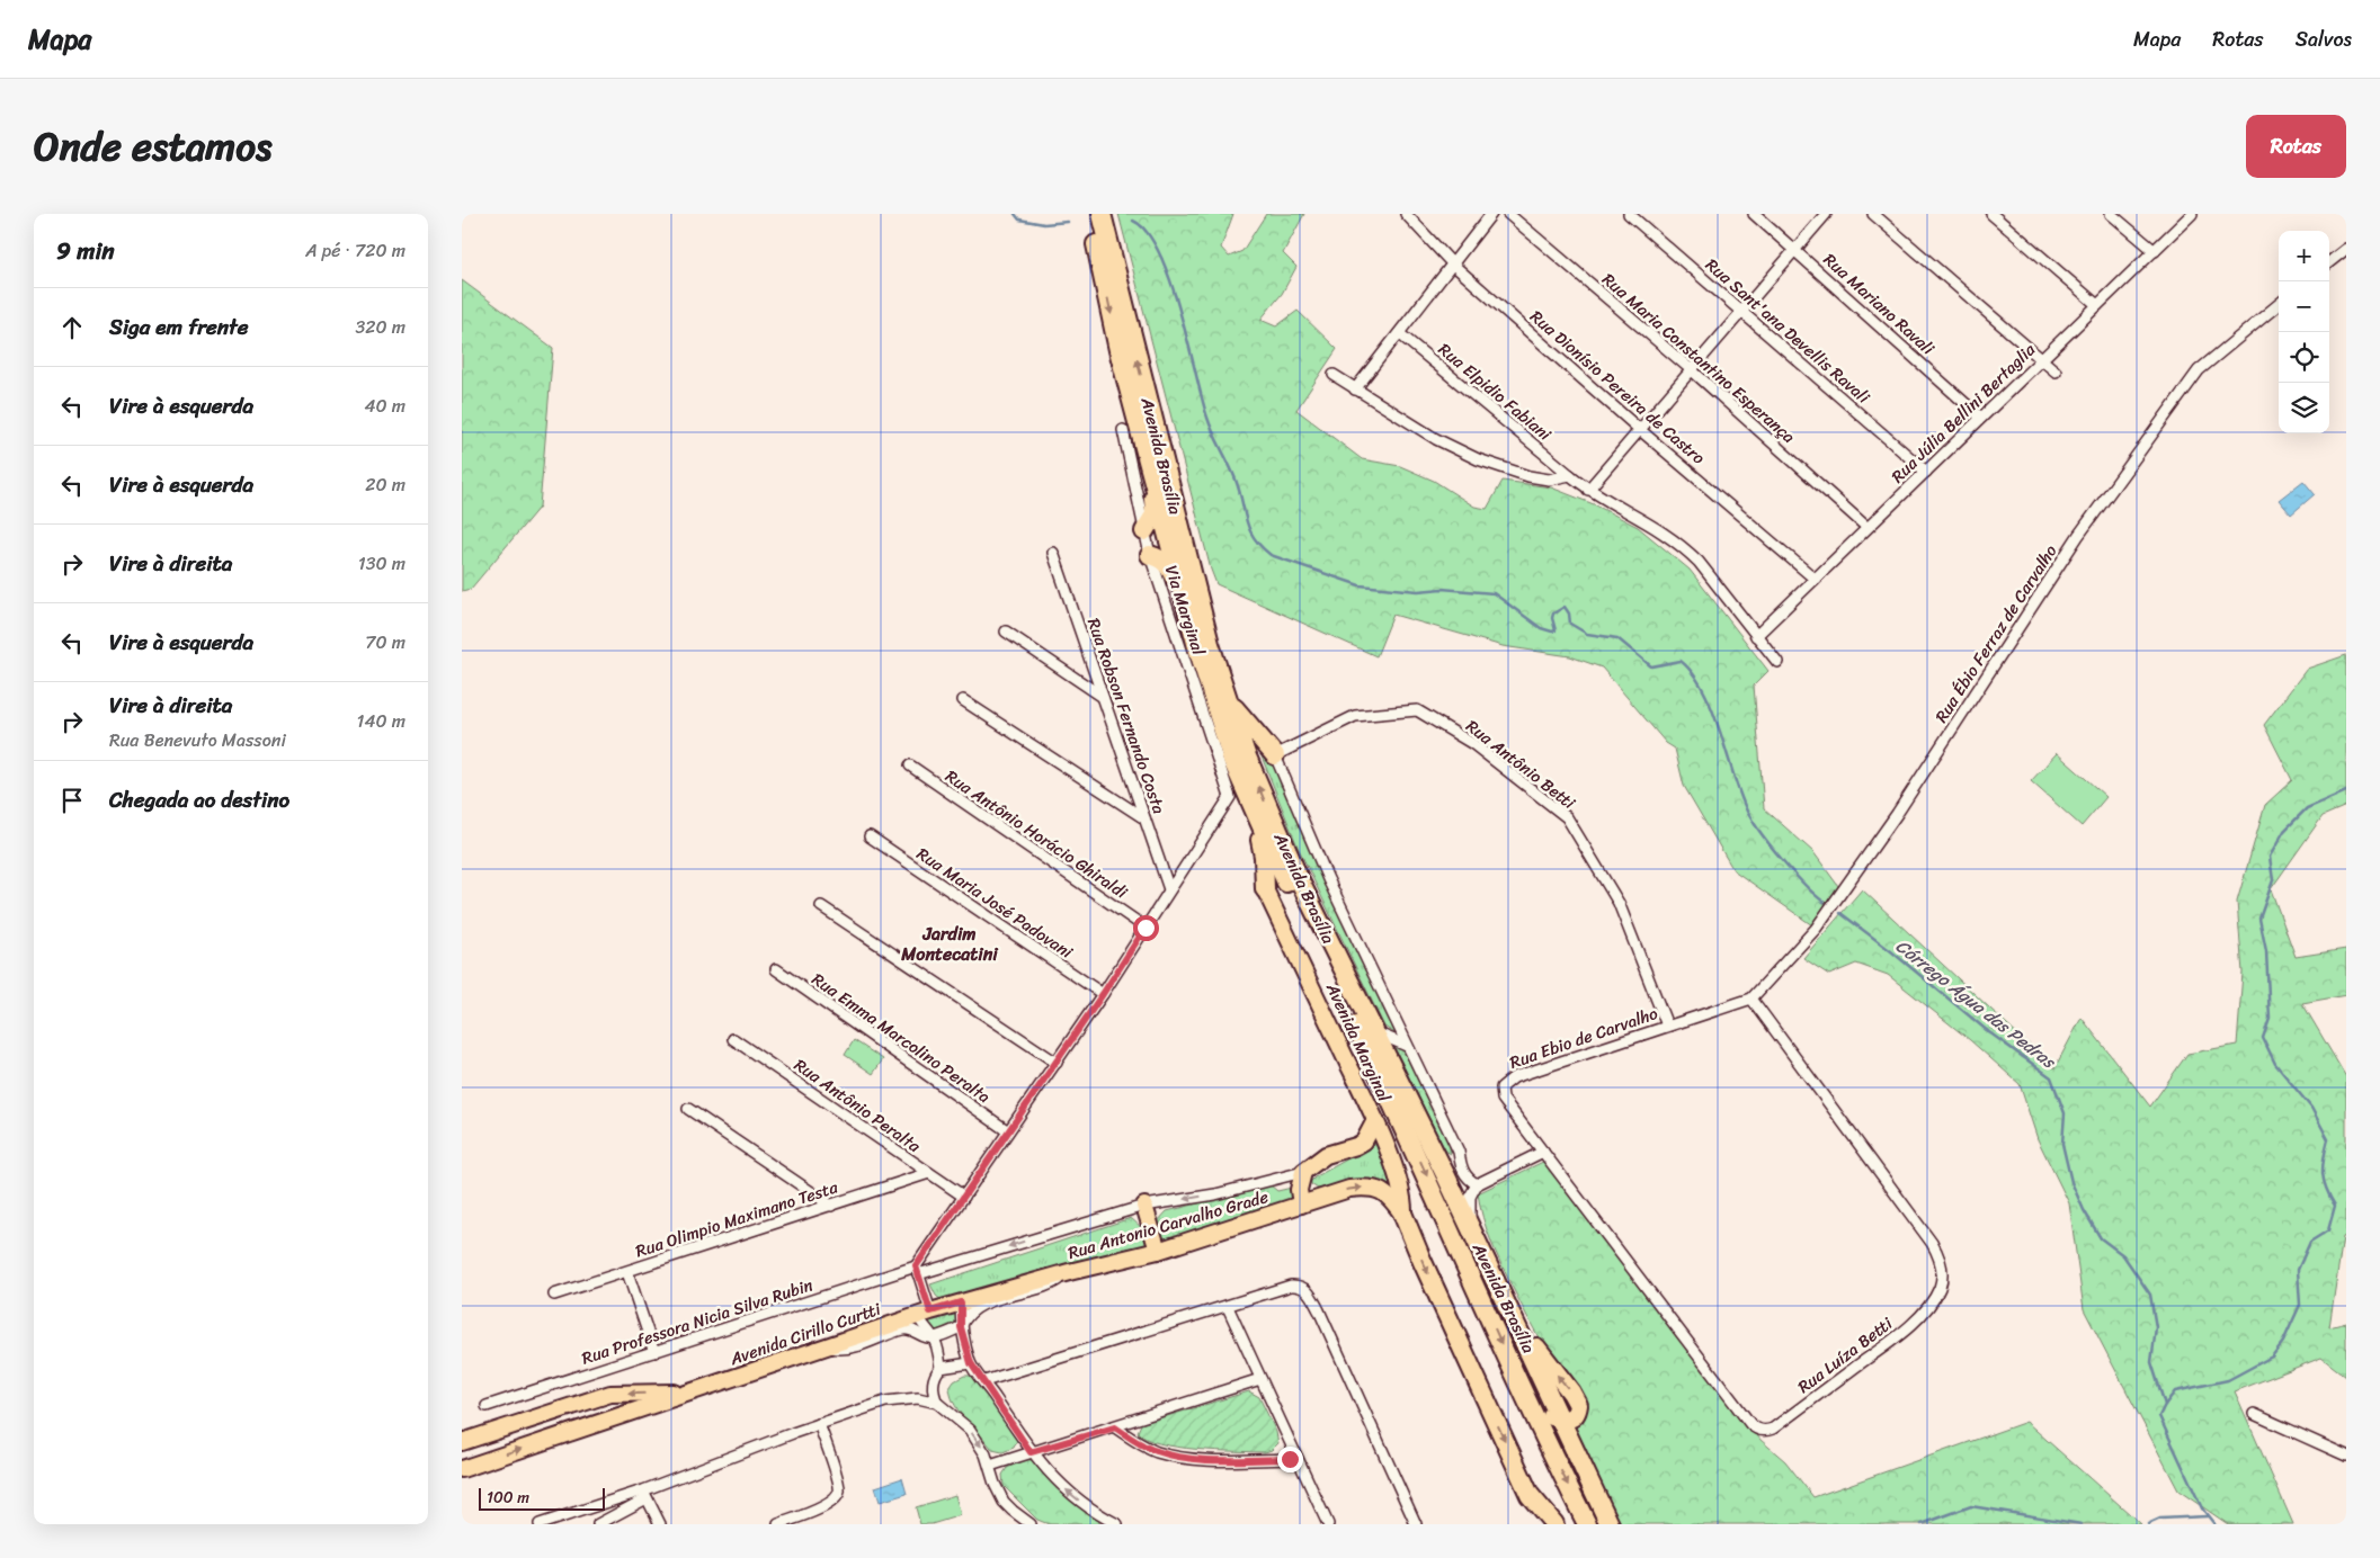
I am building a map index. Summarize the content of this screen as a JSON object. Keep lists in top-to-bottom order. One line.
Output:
{"streets":{"highway":["Avenida Brasília"],"main road":["Avenida Marginal","Rua Antonio Carvalho Grade","Avenida Cirillo Curtti"],"street":["Rua Mariano Ravali","Rua Sant'ana Devellis Ravali","Rua Maria Constantino Esperança","Rua Dionísio Pereira de Castro","Rua Elpidio Fabiani","Rua Júlia Bellini Bertaglia","Via Marginal","Rua Ébio Ferraz de Carvalho","Rua Robson Fernando Costa","Rua Antônio Betti","Rua Antônio Horácio Ghiraldi","Rua Maria José Padovani","Rua Emma Marcolino Peralta","Rua Ebio de Carvalho","Rua Antônio Peralta","Rua Olimpio Maximano Testa","Rua Professora Nicia Silva Rubin","Rua Luíza Betti"]},"crossings":[["Rua Mariano Ravali","Rua Júlia Bellini Bertaglia"],["Rua Sant'ana Devellis Ravali","Rua Júlia Bellini Bertaglia"],["Rua Maria Constantino Esperança","Rua Júlia Bellini Bertaglia"],["Rua Dionísio Pereira de Castro","Rua Júlia Bellini Bertaglia"],["Rua Elpidio Fabiani","Rua Júlia Bellini Bertaglia"],["Via Marginal","Rua Robson Fernando Costa"],["Rua Ébio Ferraz de Carvalho","Rua Ebio de Carvalho"],["Rua Ébio Ferraz de Carvalho","Rua Luíza Betti"],["Rua Antônio Betti","Rua Ebio de Carvalho"],["Rua Ebio de Carvalho","Rua Luíza Betti"],["Avenida Marginal","Rua Antonio Carvalho Grade"],["Rua Antônio Peralta","Rua Olimpio Maximano Testa"],["Rua Antonio Carvalho Grade","Avenida Cirillo Curtti"]],"districts":["Jardim Montecatini"],"water":["Córrego Água das Pedras"],"scale_bar":"100 m","page":{"header":"Mapa","nav":["Mapa","Rotas","Salvos"],"title":"Onde estamos","buttons":"Rotas","heading":["9 min","A pé · 720 m"],"map_buttons":["+","−"],"list":[["Siga em frente","320 m"],["Vire à esquerda","40 m"],["Vire à esquerda","20 m"],["Vire à direita","130 m"],["Vire à esquerda","70 m"],["Vire à direita","Rua Benevuto Massoni","140 m"],"Chegada ao destino"],"scale":"100 m"}}
